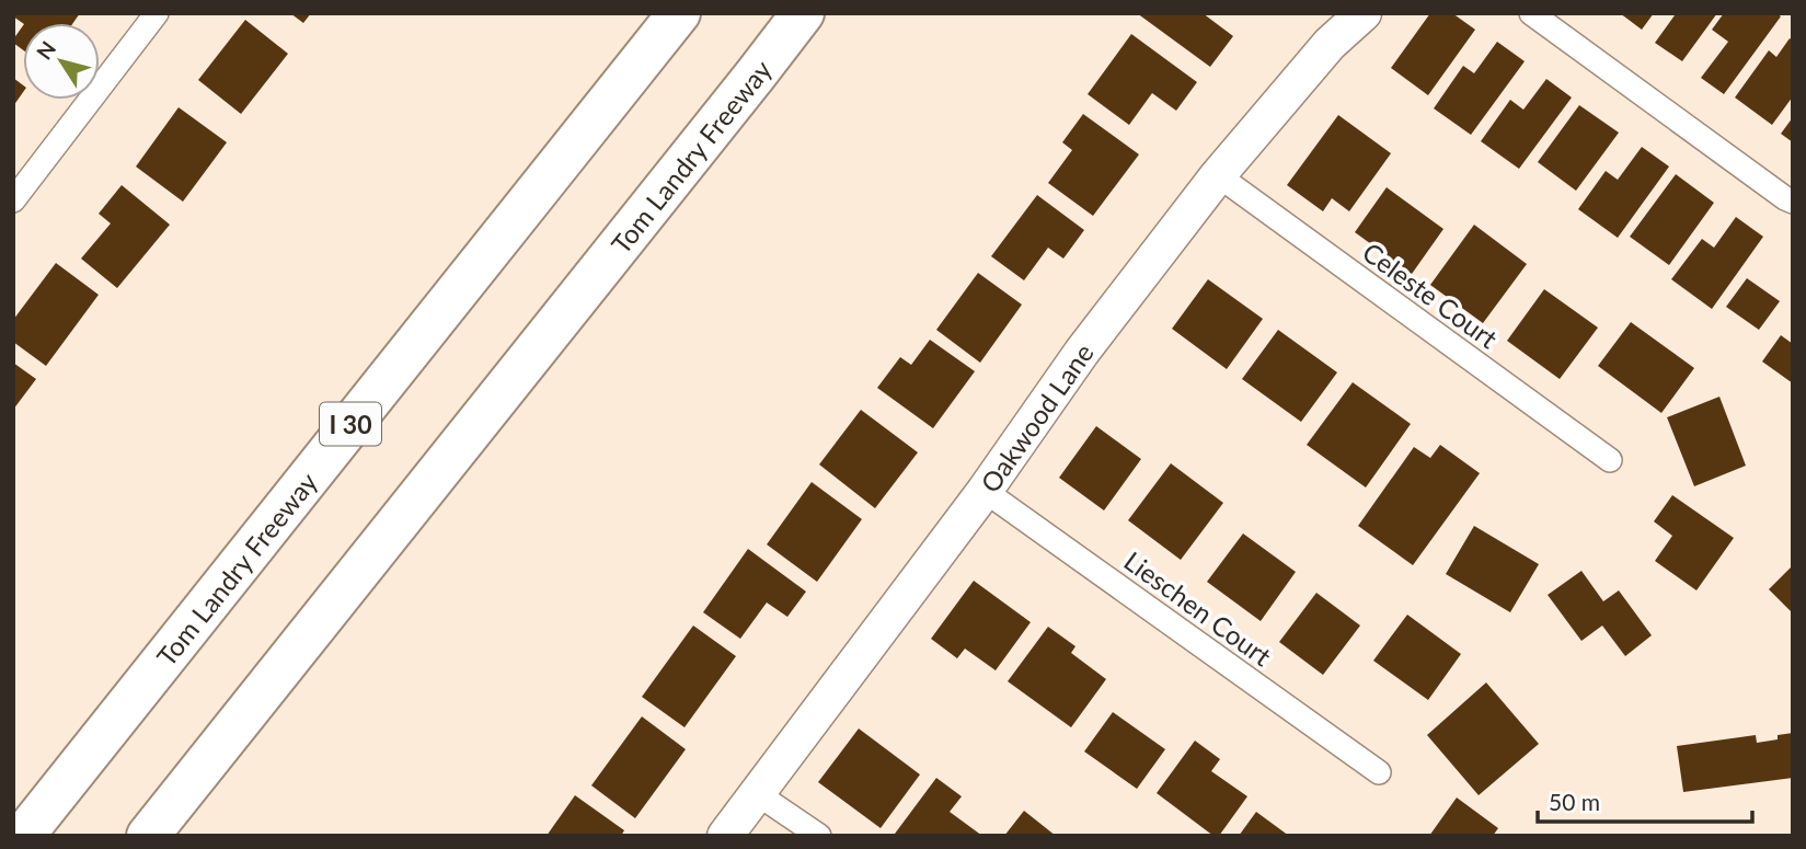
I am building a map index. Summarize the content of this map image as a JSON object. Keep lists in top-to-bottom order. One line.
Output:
{"streets":{"highway":["Tom Landry Freeway","I 30"],"street":["Celeste Court","Oakwood Lane","Lieschen Court"]},"crossings":[["Celeste Court","Oakwood Lane"],["Oakwood Lane","Lieschen Court"]],"scale_bar":"50 m","north":"top left"}
